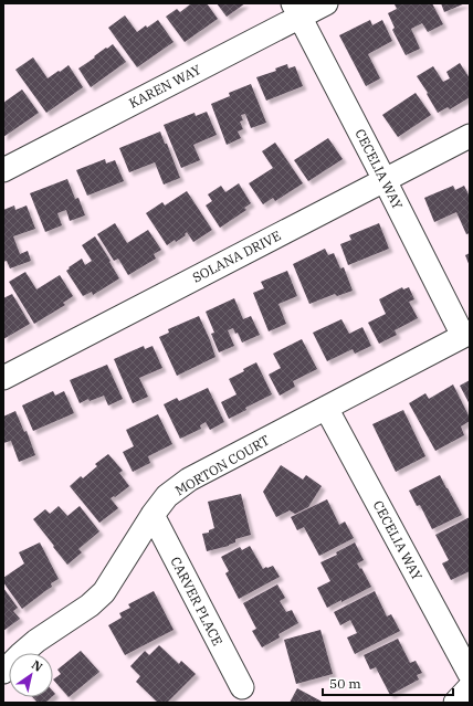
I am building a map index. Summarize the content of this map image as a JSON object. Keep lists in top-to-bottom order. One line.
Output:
{"streets":{"street":["KAREN WAY","CECELIA WAY","SOLANA DRIVE","MORTON COURT","CARVER PLACE"]},"crossings":[["KAREN WAY","CECELIA WAY"],["CECELIA WAY","SOLANA DRIVE"],["CECELIA WAY","MORTON COURT"],["MORTON COURT","CARVER PLACE"]],"scale_bar":"50 m","north":"top right"}
